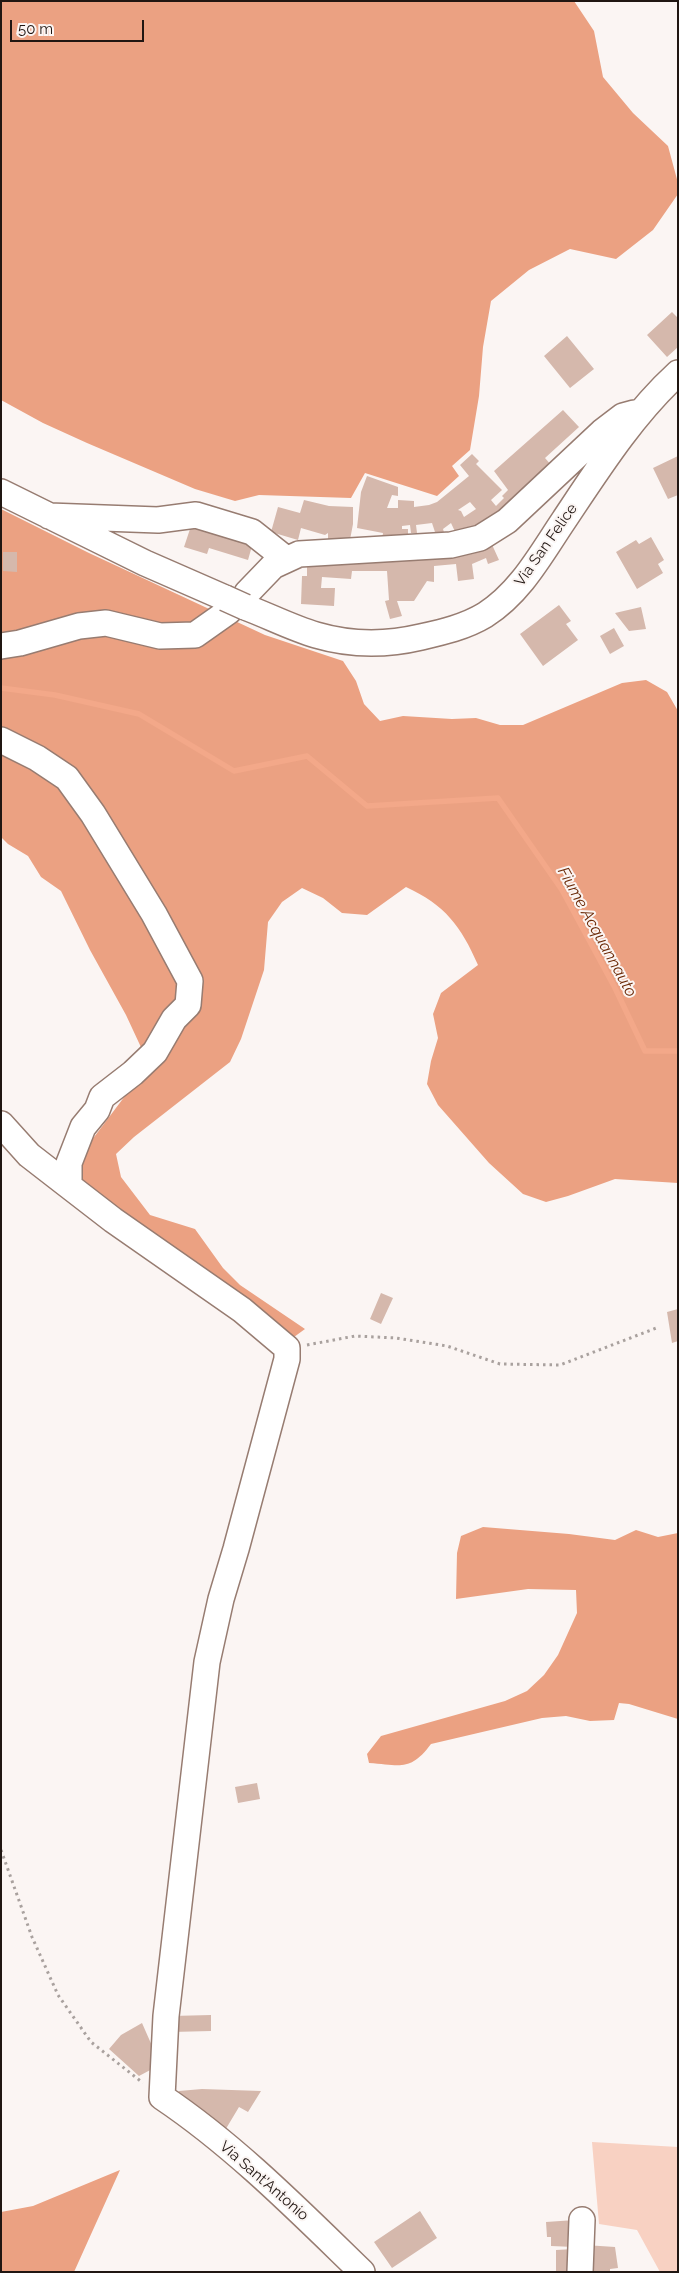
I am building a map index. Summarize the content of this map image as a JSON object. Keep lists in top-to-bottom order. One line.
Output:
{"streets":{"street":["Via San Felice","Via Sant'Antonio"]},"water":["Fiume Acquannauto"],"scale_bar":"50 m"}
